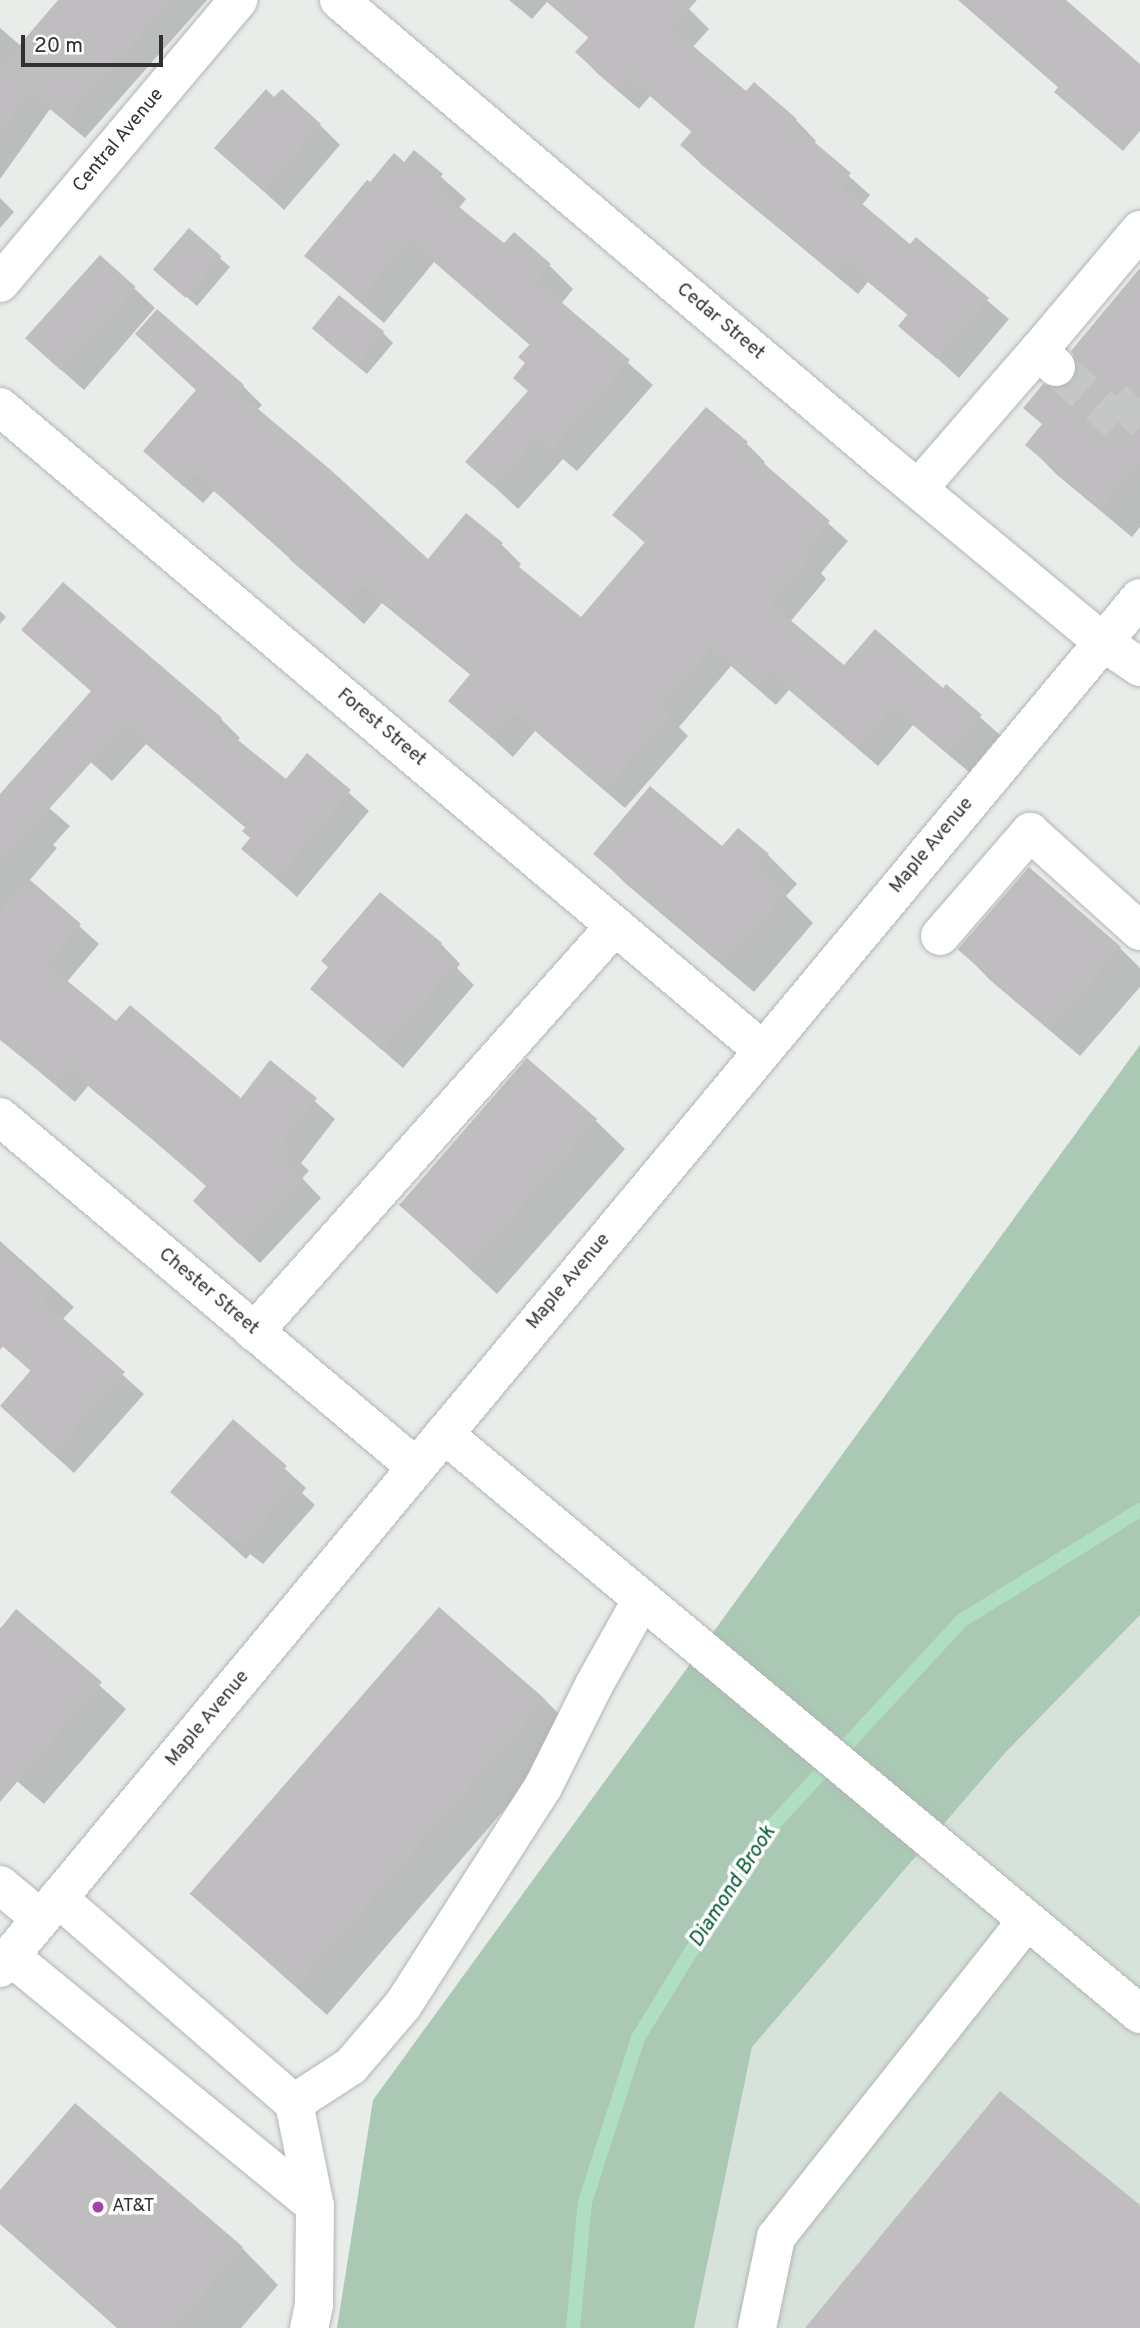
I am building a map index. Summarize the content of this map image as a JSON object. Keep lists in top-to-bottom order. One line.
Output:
{"streets":{"street":["Central Avenue","Cedar Street","Forest Street","Maple Avenue","Chester Street"]},"crossings":[["Cedar Street","Maple Avenue"],["Forest Street","Maple Avenue"],["Maple Avenue","Chester Street"]],"water":["Diamond Brook"],"places":["AT&T"],"scale_bar":"20 m"}
